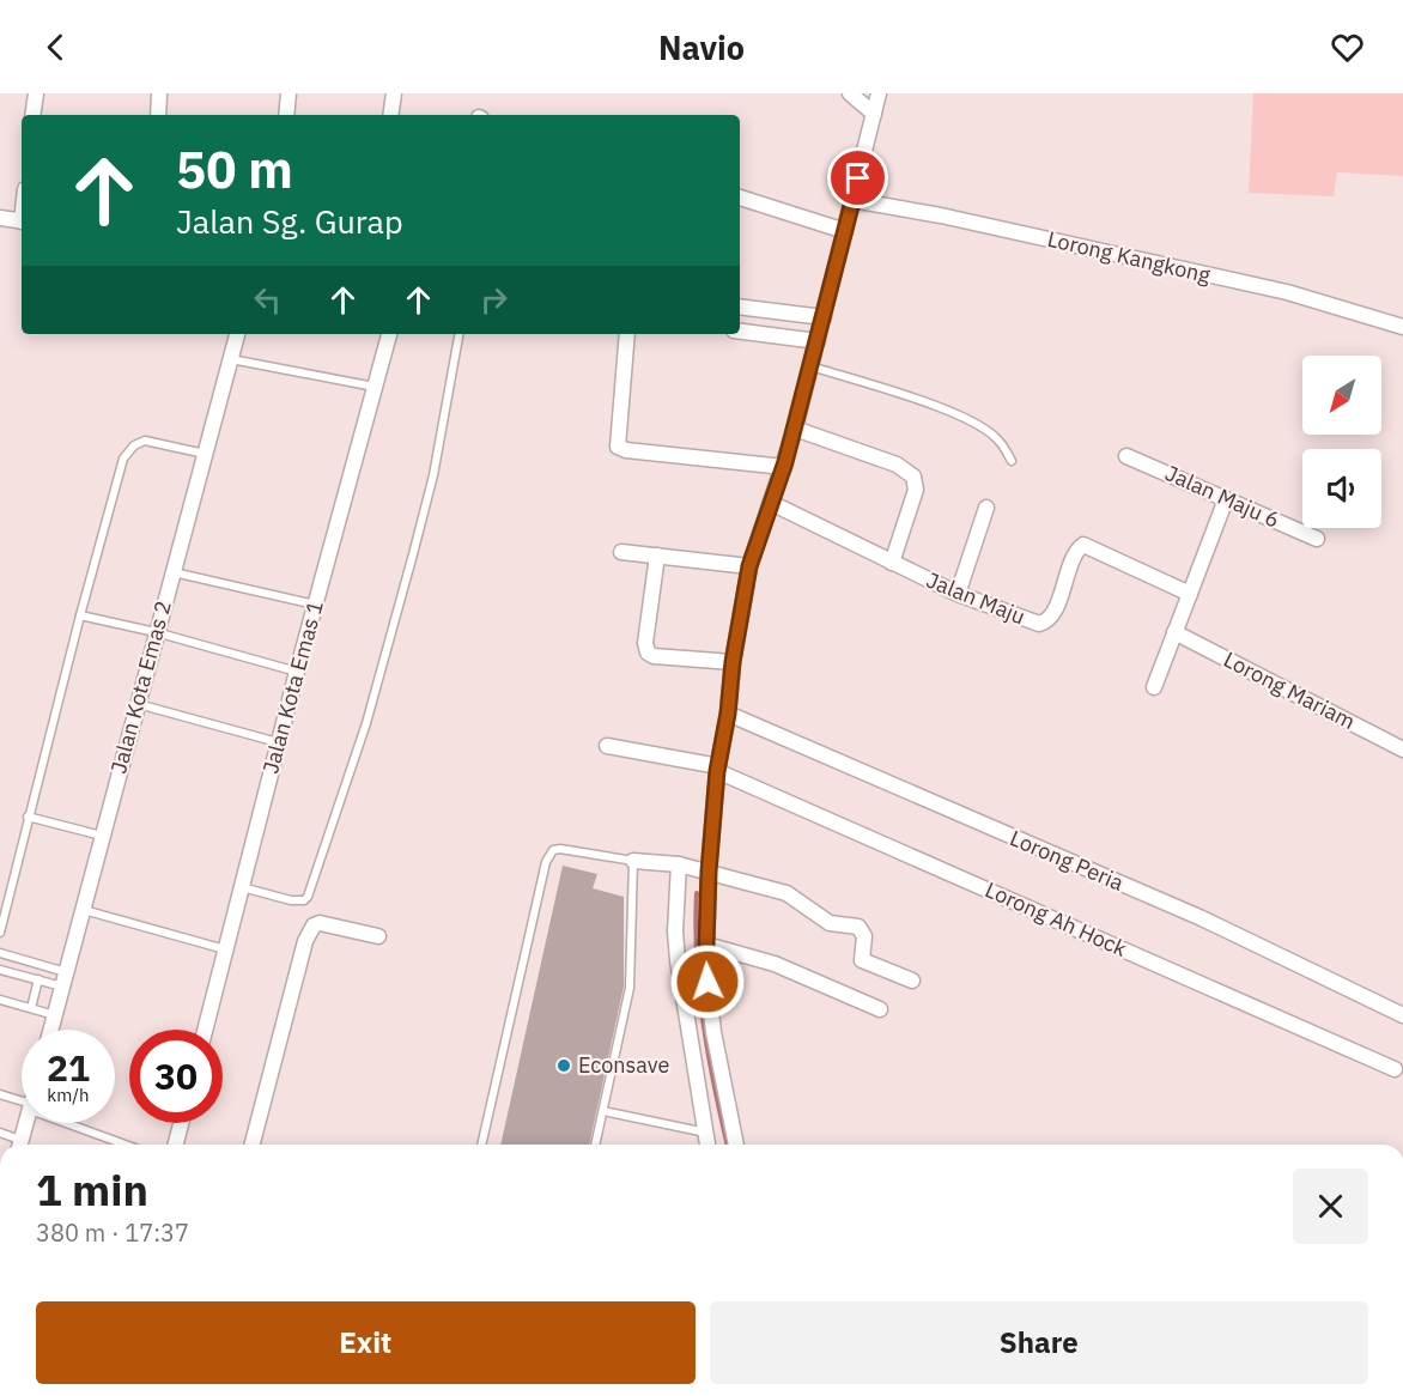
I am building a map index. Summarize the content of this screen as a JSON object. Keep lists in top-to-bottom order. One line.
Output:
{"streets":{"street":["Lorong Kangkong","Jalan Maju 6","Jalan Maju","Jalan Kota Emas 2","Jalan Kota Emas 1","Lorong Mariam","Lorong Peria","Lorong Ah Hock"]},"places":["Econsave"],"north":"bottom left","page":{"header":"Navio","turn":["50 m","Jalan Sg. Gurap"],"speed":"21 km/h","limit":"30","heading":["1 min","380 m · 17:37"],"buttons":["Exit","Share"]}}
